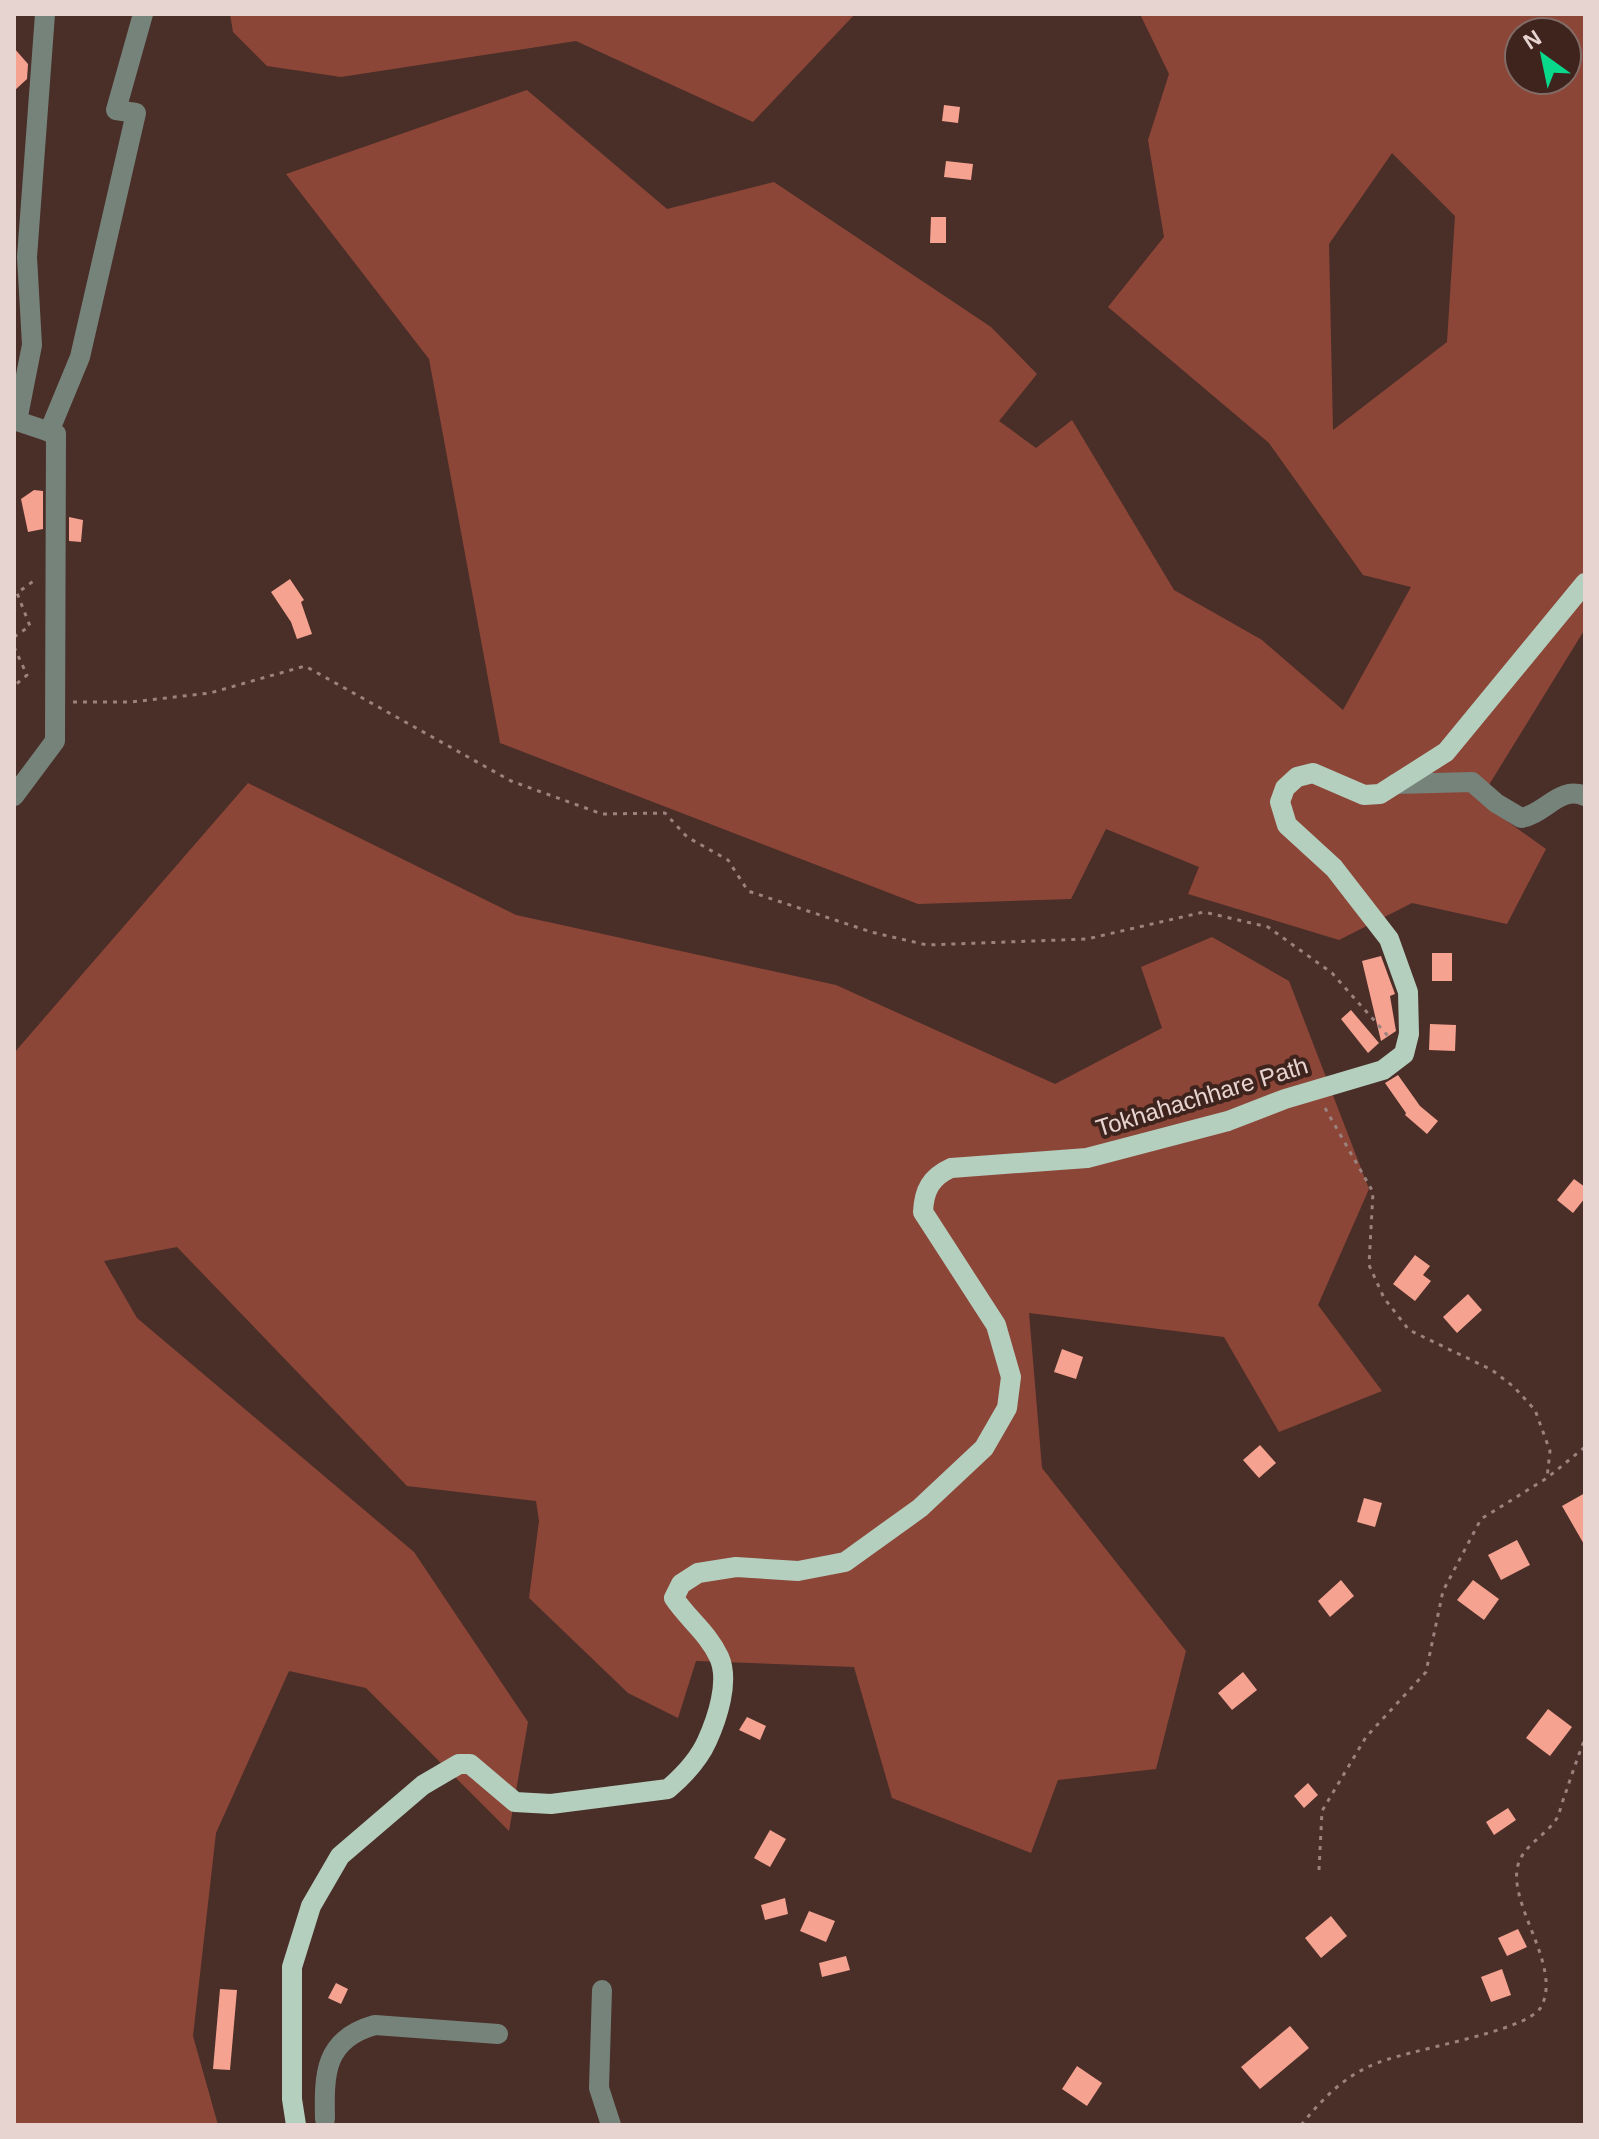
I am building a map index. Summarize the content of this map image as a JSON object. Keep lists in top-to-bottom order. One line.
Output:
{"streets":{"main road":["Tokhahachhare Path"]},"north":"top left"}
